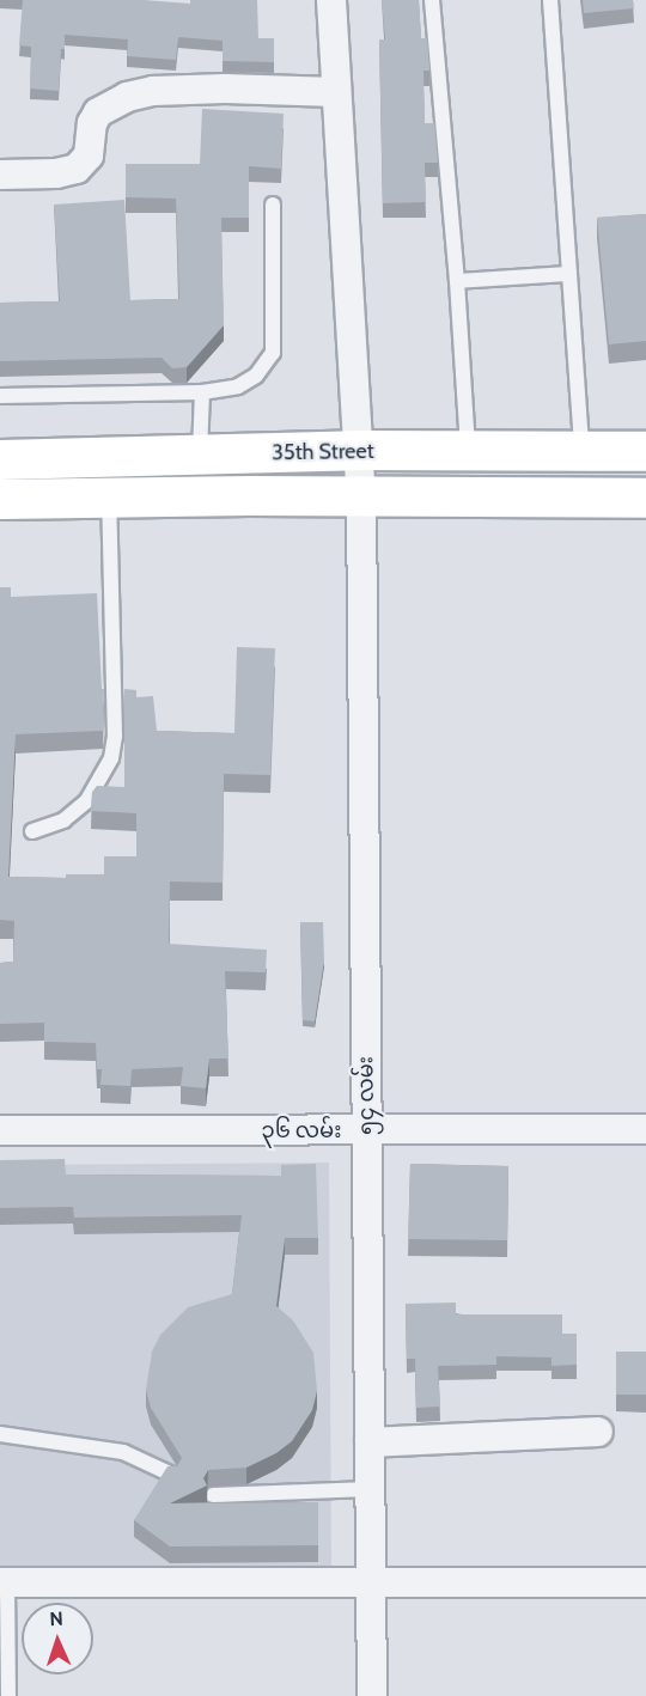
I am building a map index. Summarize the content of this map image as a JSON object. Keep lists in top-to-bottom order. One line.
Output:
{"streets":{"main road":["35th Street"],"street":["၅၄ လမ်း","၃၆ လမ်း"]},"crossings":[["35th Street","၅၄ လမ်း"],["၅၄ လမ်း","၃၆ လမ်း"]],"north":"top"}
